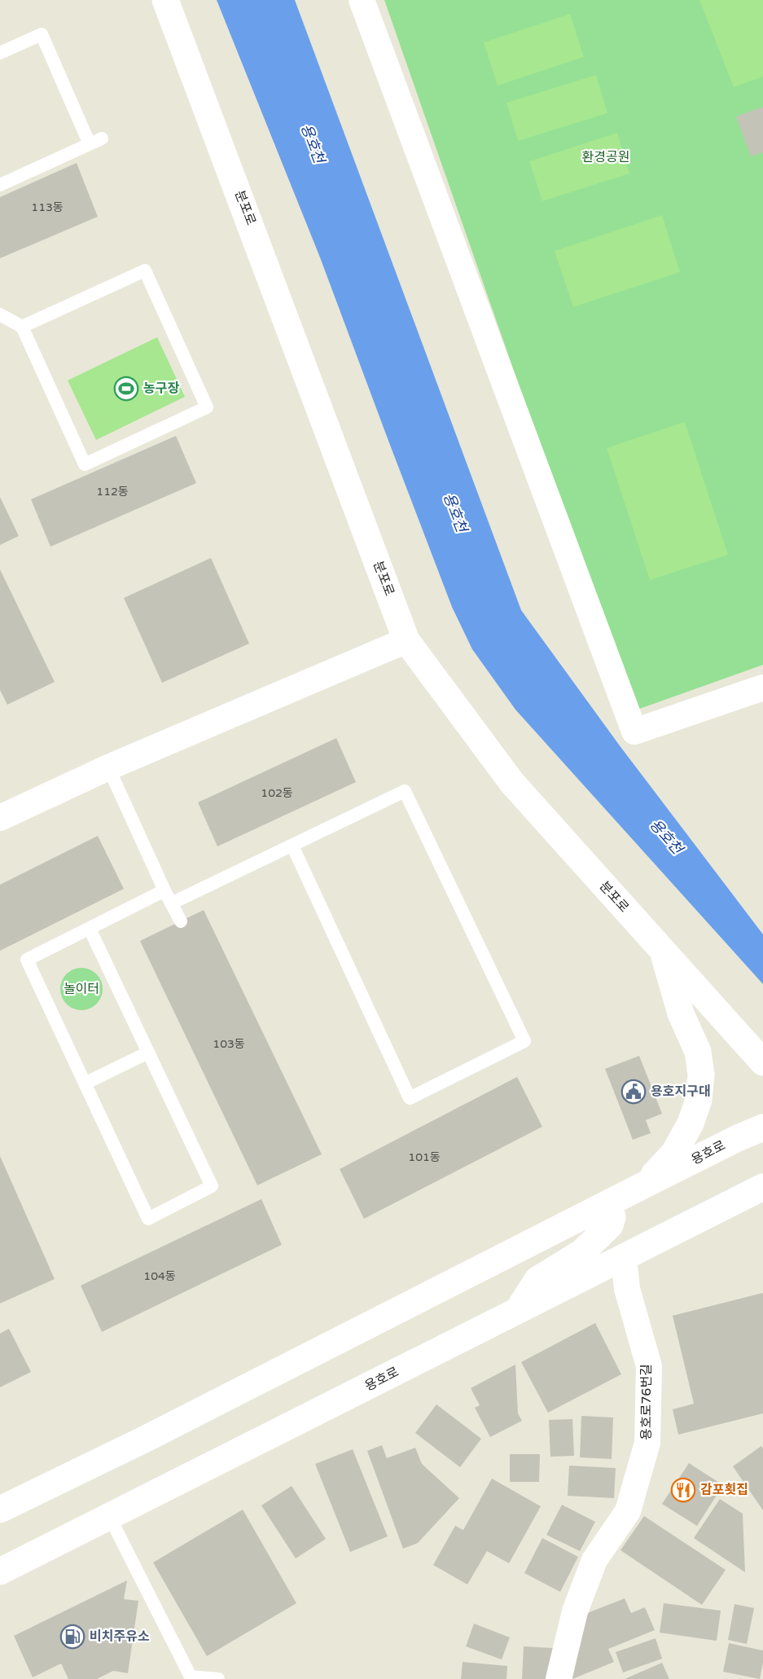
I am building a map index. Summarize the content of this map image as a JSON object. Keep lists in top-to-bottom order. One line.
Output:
{"streets":{"main road":["분포로","용호로"],"street":["용호로76번길"]},"crossings":[["용호로","용호로76번길"]],"water":["용호천"],"parks":["환경공원","놀이터"],"places":{"sports":["농구장"],"public building":["용호지구대"],"restaurant":["감포횟집"],"fuel station":["비치주유소"]},"house_numbers":["113동","112동","102동","103동","101동","104동"]}
